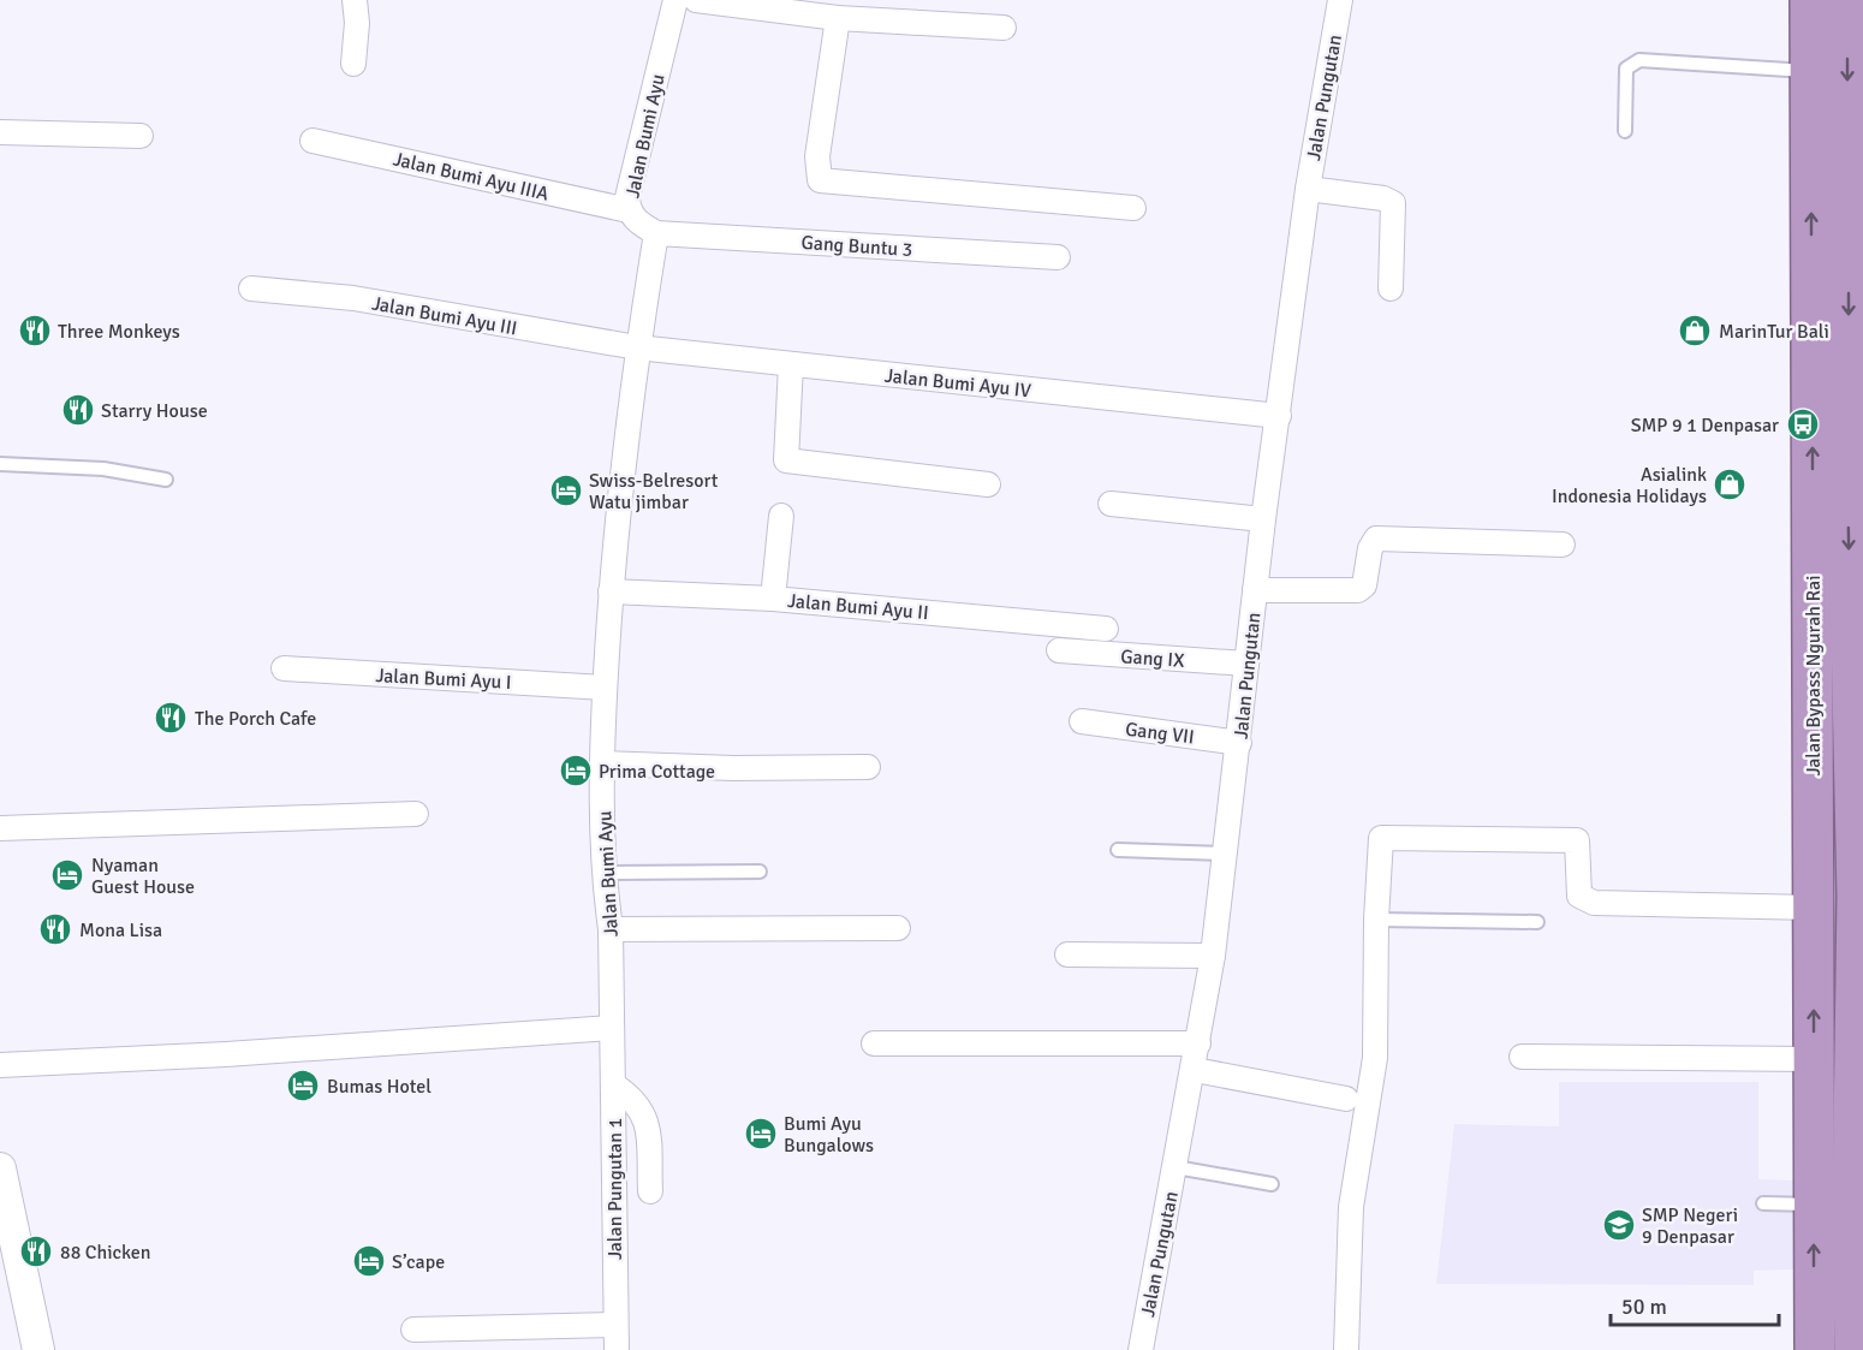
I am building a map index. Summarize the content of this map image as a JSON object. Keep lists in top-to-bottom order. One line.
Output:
{"streets":{"highway":["Jalan Bypass Ngurah Rai"],"street":["Jalan Pungutan","Jalan Bumi Ayu","Jalan Bumi Ayu IIIA","Gang Buntu 3","Jalan Bumi Ayu III","Jalan Bumi Ayu IV","Jalan Bumi Ayu II","Gang IX","Jalan Bumi Ayu I","Gang VII","Jalan Pungutan 1"]},"crossings":[["Jalan Pungutan","Jalan Bumi Ayu IV"],["Jalan Pungutan","Gang IX"],["Jalan Pungutan","Gang VII"],["Jalan Bumi Ayu","Jalan Bumi Ayu IIIA"],["Jalan Bumi Ayu","Gang Buntu 3"],["Jalan Bumi Ayu","Jalan Bumi Ayu III"],["Jalan Bumi Ayu","Jalan Bumi Ayu IV"],["Jalan Bumi Ayu","Jalan Bumi Ayu II"],["Jalan Bumi Ayu","Jalan Bumi Ayu I"],["Jalan Bumi Ayu","Jalan Pungutan 1"],["Jalan Bumi Ayu III","Jalan Bumi Ayu IV"]],"places":{"restaurant":["Three Monkeys","Starry House","The Porch Cafe","Mona Lisa","88 Chicken"],"shop":["MarinTur Bali","Asialink Indonesia Holidays"],"bus stop":["SMP 9 1 Denpasar"],"hotel":["Swiss-Belresort Watu jimbar","Prima Cottage","Nyaman Guest House","Bumas Hotel","Bumi Ayu Bungalows","S’cape"],"school or university":["SMP Negeri 9 Denpasar"]},"scale_bar":"50 m"}
